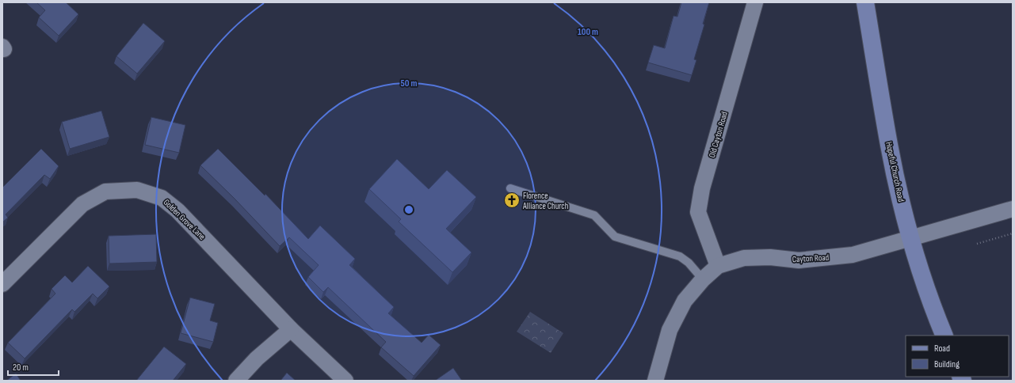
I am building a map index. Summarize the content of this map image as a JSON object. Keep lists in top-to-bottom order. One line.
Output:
{"streets":{"main road":["Hopeful Church Road"],"street":["Old Cayton Road","Golden Grove Lane","Cayton Road"]},"crossings":[["Old Cayton Road","Cayton Road"],["Hopeful Church Road","Cayton Road"]],"places":{"church":["Florence Alliance Church"]},"legend":["Road","Building"],"scale_bar":"20 m","rings":["100 m","50 m"]}
